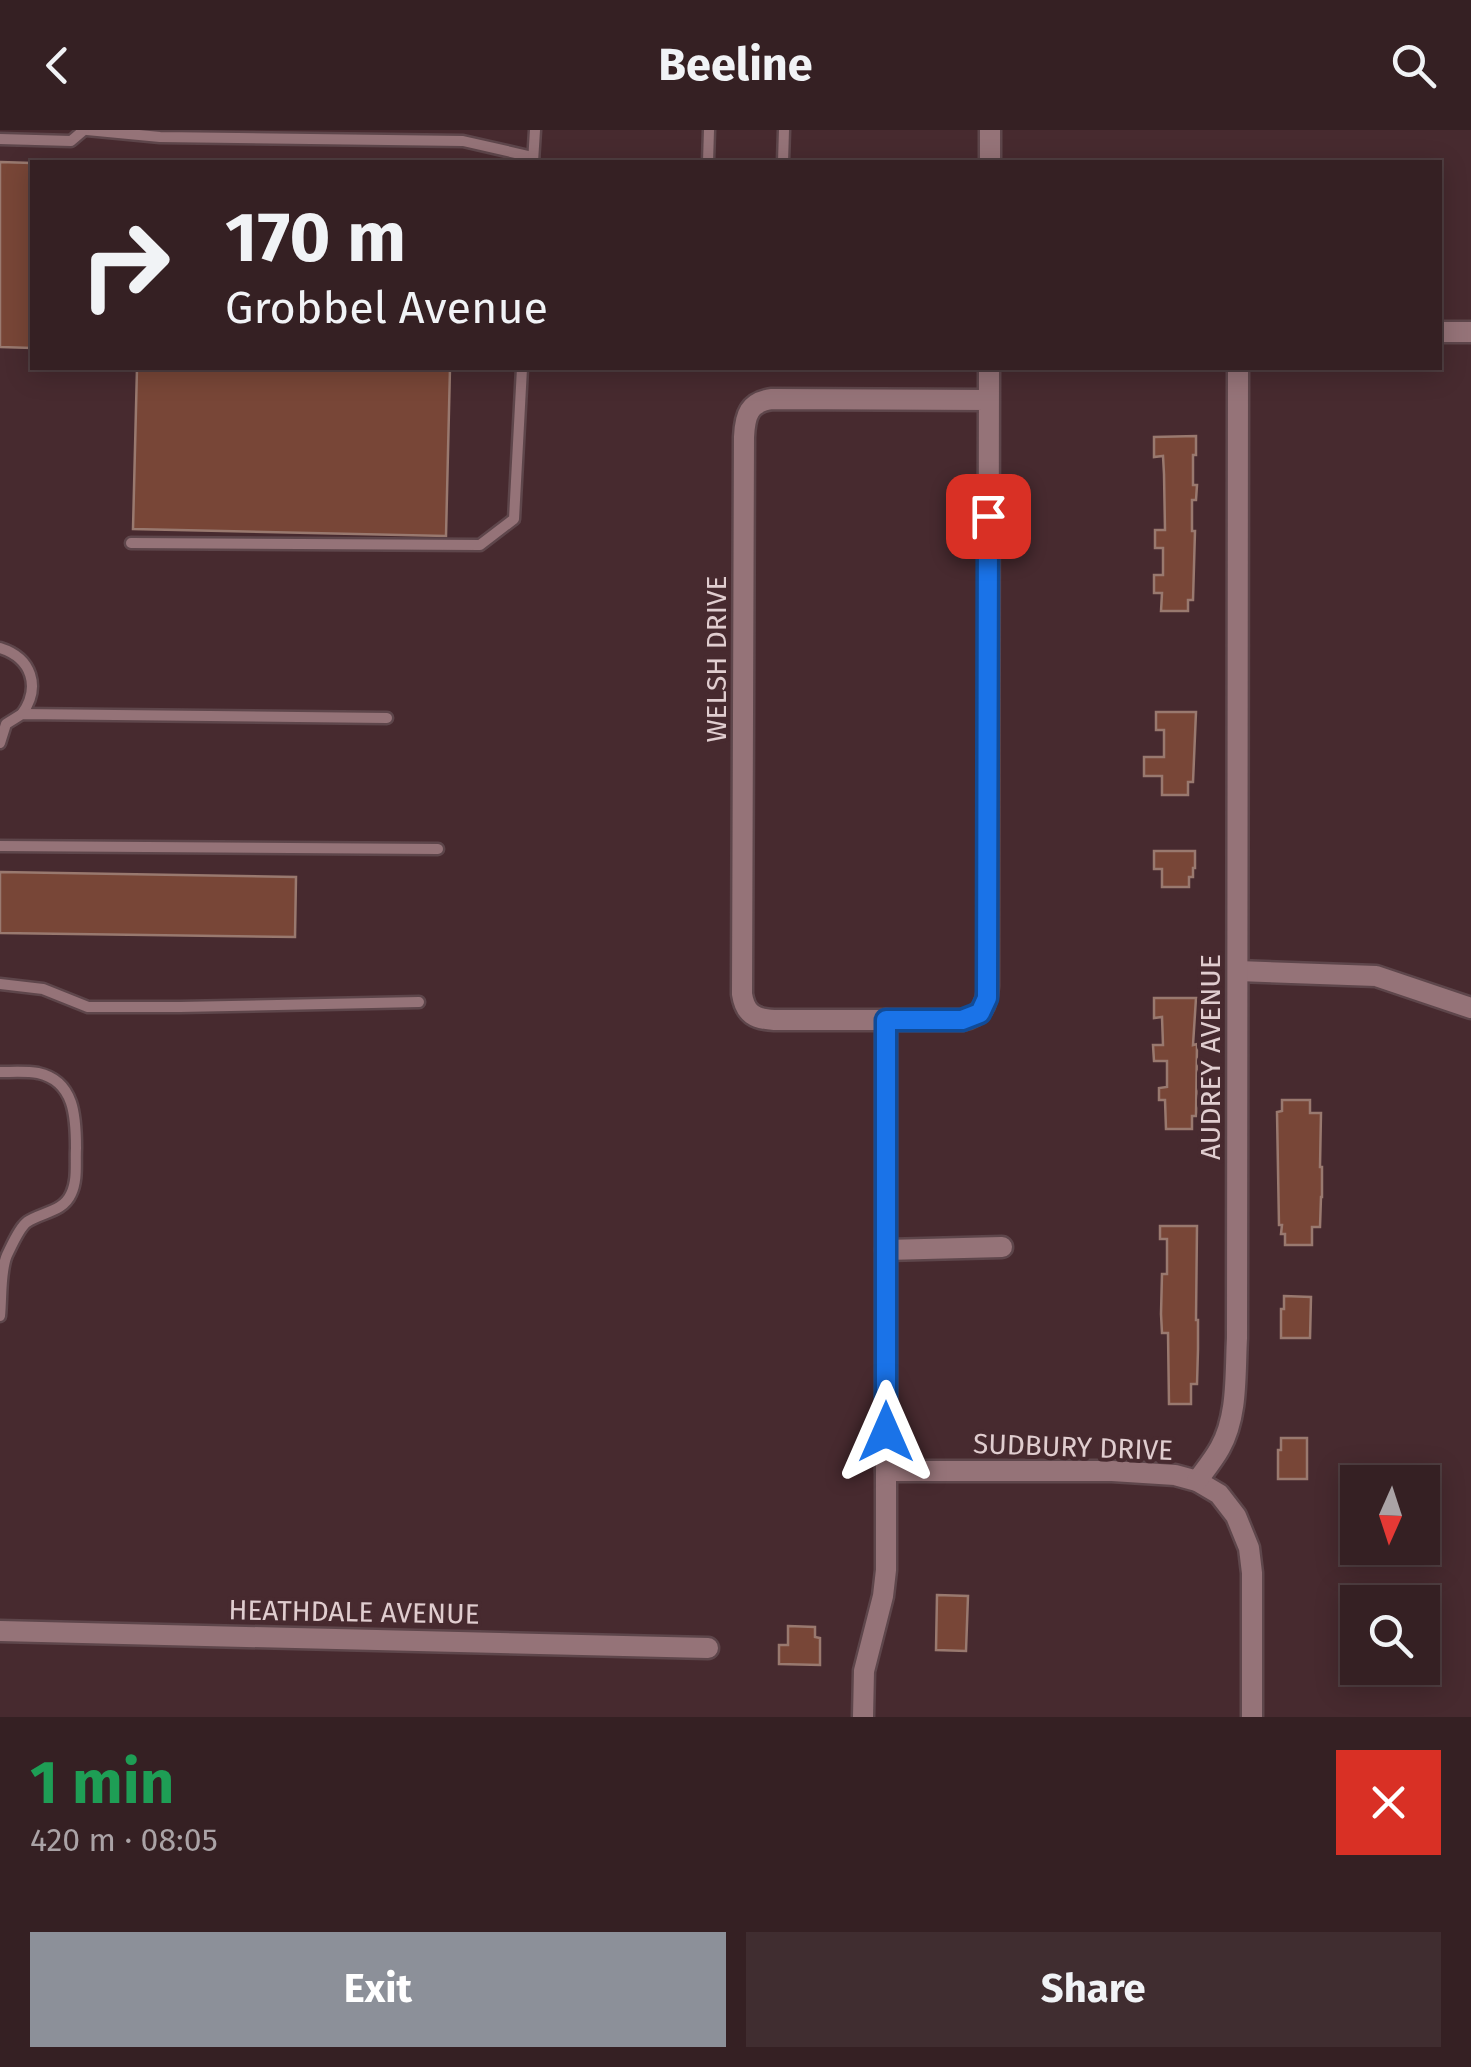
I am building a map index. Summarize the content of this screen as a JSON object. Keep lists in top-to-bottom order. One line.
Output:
{"streets":{"street":["WELSH DRIVE","AUDREY AVENUE","SUDBURY DRIVE","HEATHDALE AVENUE"]},"crossings":[["AUDREY AVENUE","SUDBURY DRIVE"]],"north":"bottom","page":{"header":"Beeline","turn":["170 m","Grobbel Avenue"],"heading":["1 min","420 m · 08:05"],"buttons":["Exit","Share"]}}
